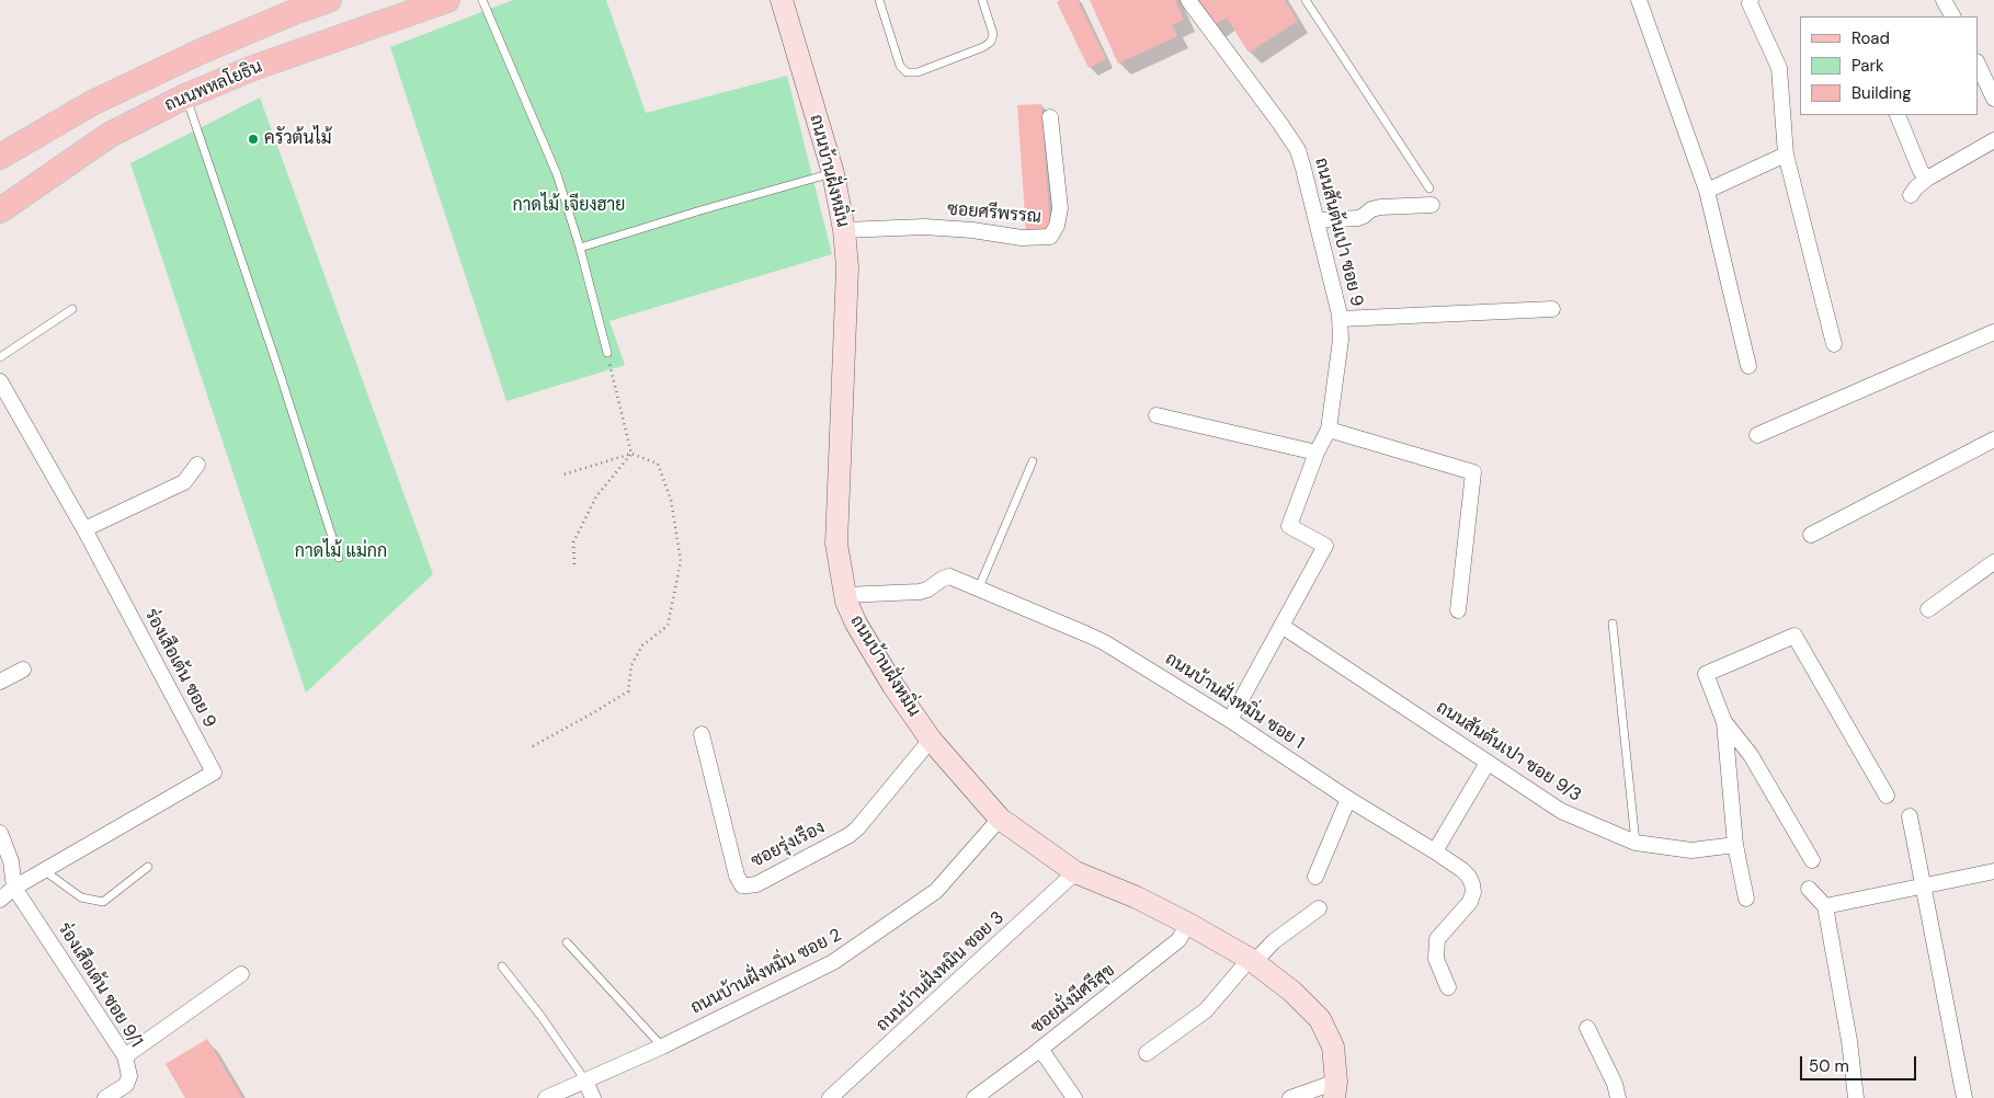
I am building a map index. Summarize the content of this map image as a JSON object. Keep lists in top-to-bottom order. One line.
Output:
{"streets":{"main road":["ถนนพหลโยธิน"],"street":["ถนนบ้านฝั่งหมิ่น","ซอยศรีพรรณ","ถนนสันต้นเปา ซอย 9","ร่องเสือเต้น ซอย 9","ถนนบ้านฝั่งหมิ่น ซอย 1","ถนนสันต้นเปา ซอย 9/3","ซอยรุ่งเรือง","ถนนบ้านฝั่งหมิ่น ซอย 2","ถนนบ้านฝั่งหมิน ซอย 3","ร่องเสือเต้น ซอย 9/1","ซอยมั่งมีศรีสุข"]},"crossings":[["ถนนบ้านฝั่งหมิ่น","ซอยศรีพรรณ"],["ถนนบ้านฝั่งหมิ่น","ถนนบ้านฝั่งหมิ่น ซอย 1"],["ถนนบ้านฝั่งหมิ่น","ซอยรุ่งเรือง"],["ถนนบ้านฝั่งหมิ่น","ถนนบ้านฝั่งหมิ่น ซอย 2"],["ถนนบ้านฝั่งหมิ่น","ถนนบ้านฝั่งหมิน ซอย 3"],["ถนนบ้านฝั่งหมิ่น","ซอยมั่งมีศรีสุข"],["ถนนสันต้นเปา ซอย 9","ถนนบ้านฝั่งหมิ่น ซอย 1"],["ถนนสันต้นเปา ซอย 9","ถนนสันต้นเปา ซอย 9/3"],["ร่องเสือเต้น ซอย 9","ร่องเสือเต้น ซอย 9/1"]],"parks":["กาดไม้ เจียงฮาย","กาดไม้ แม่กก"],"places":["ครัวต้นไม้"],"legend":["Road","Park","Building"],"scale_bar":"50 m"}
